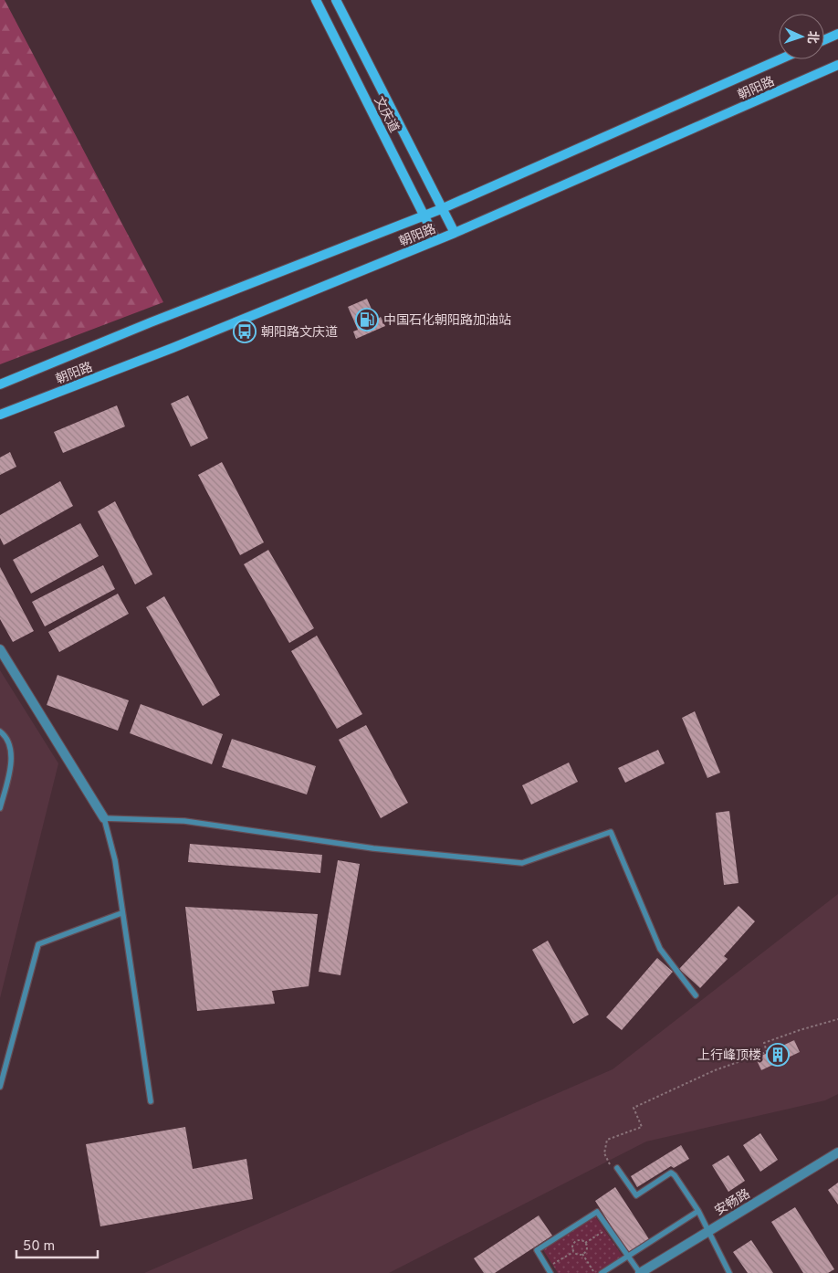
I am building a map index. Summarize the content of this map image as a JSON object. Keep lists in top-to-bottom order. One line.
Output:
{"streets":{"main road":["朝阳路","文庆道"],"street":["安畅路"]},"crossings":[["朝阳路","文庆道"]],"places":{"fuel station":["中国石化朝阳路加油站"],"bus stop":["朝阳路文庆道"],"building":["上行峰顶楼"]},"scale_bar":"50 m","north":"right"}
